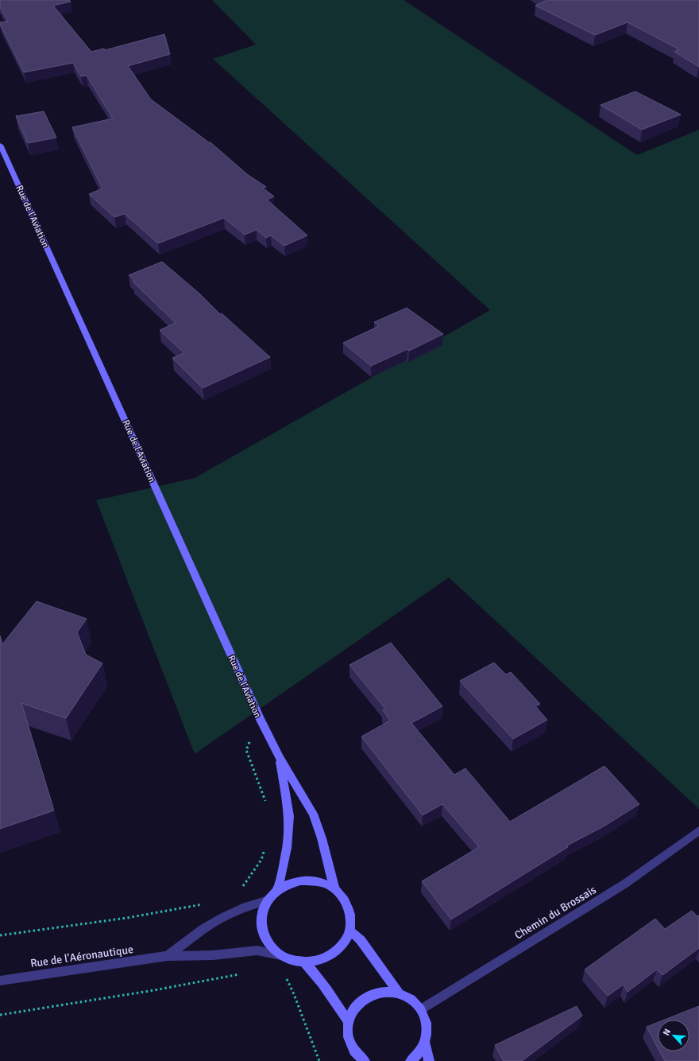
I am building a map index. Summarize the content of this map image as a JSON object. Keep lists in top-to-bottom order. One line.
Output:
{"streets":{"street":["Rue de l'Aviation","Chemin du Brossais","Rue de l'Aéronautique"]},"crossings":[["Rue de l'Aviation","Rue de l'Aéronautique"]],"north":"top left"}
